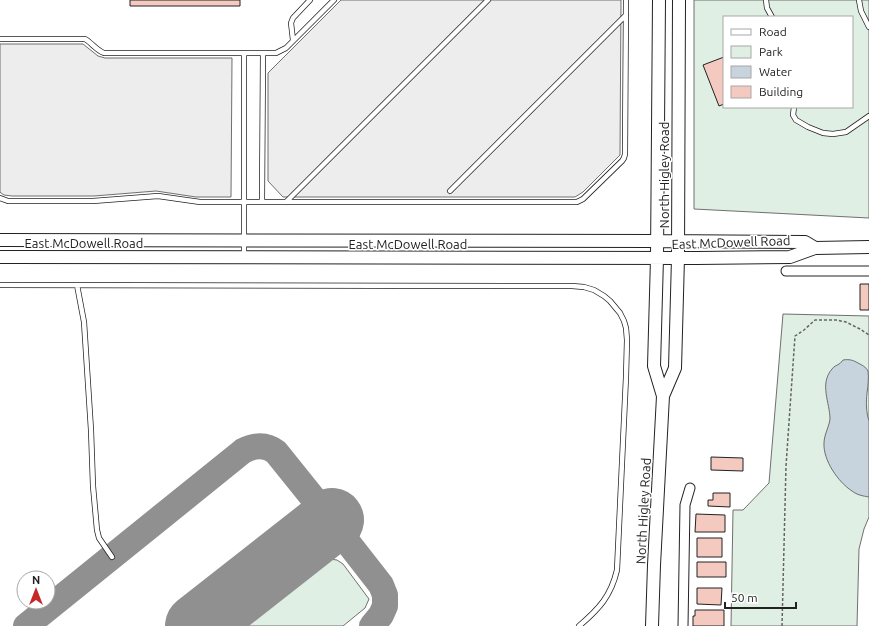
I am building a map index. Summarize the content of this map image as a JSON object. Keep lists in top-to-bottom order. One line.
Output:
{"streets":{"main road":["North Higley Road","East McDowell Road"]},"crossings":[["North Higley Road","East McDowell Road"]],"legend":["Road","Park","Water","Building"],"scale_bar":"50 m","north":"top"}
